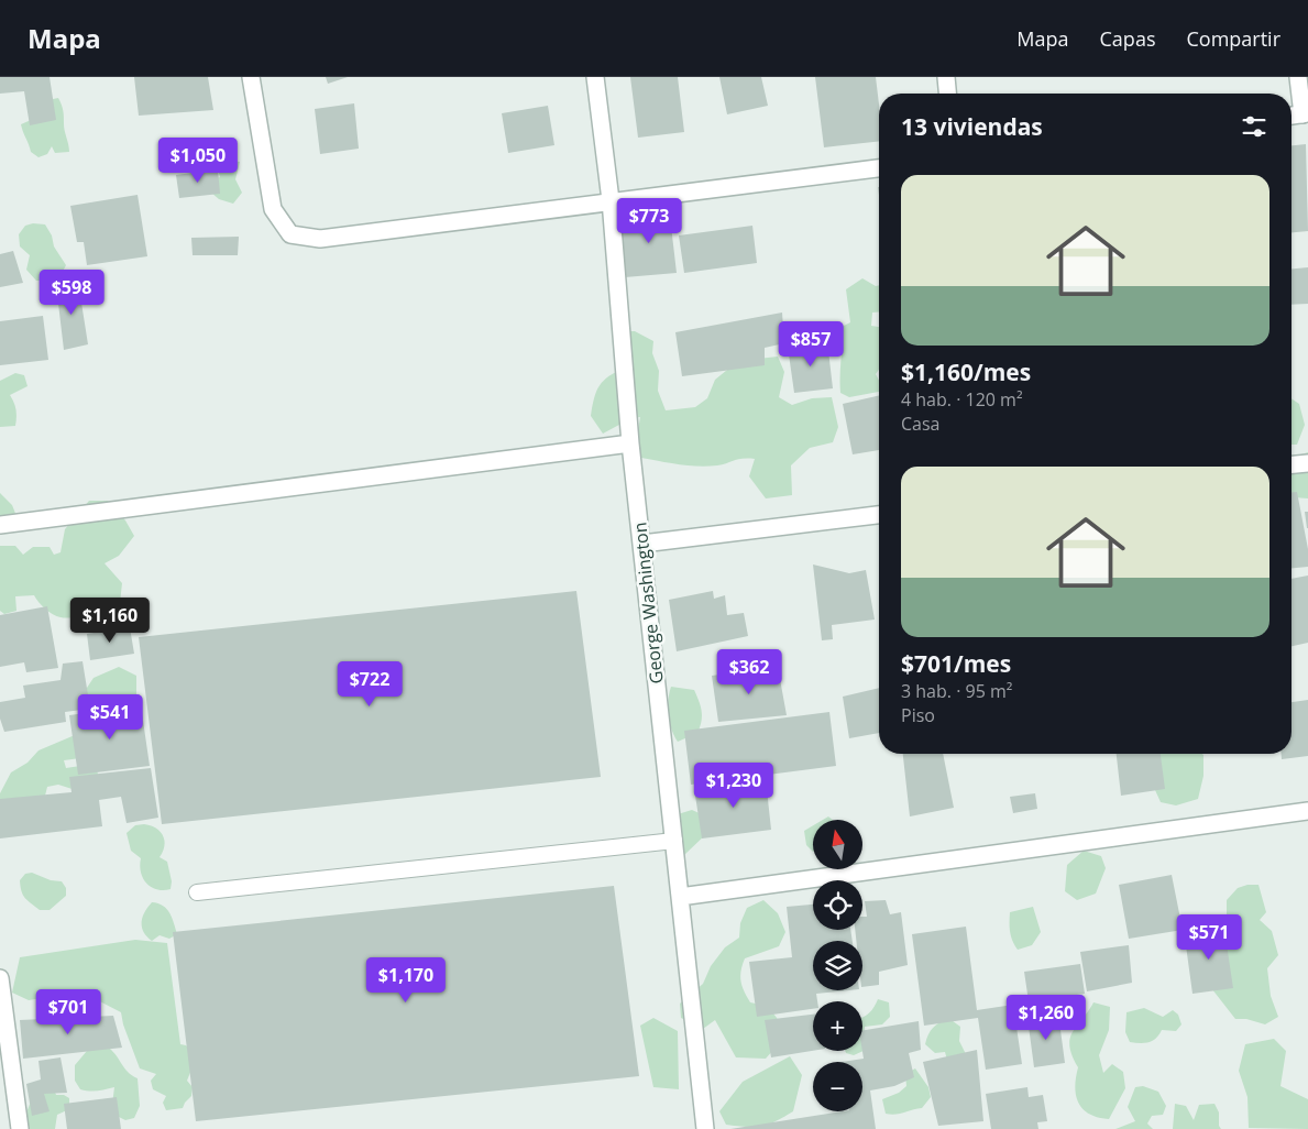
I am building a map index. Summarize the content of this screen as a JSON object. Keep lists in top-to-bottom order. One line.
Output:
{"streets":{"street":["George Washington"]},"north":"top","page":{"header":"Mapa","nav":["Mapa","Capas","Compartir"],"heading":"13 viviendas","price":["$1,050","$773","$598","$857","$1,160","$362","$722","$541","$1,230","$571","$1,170","$701","$1,260"],"list":[{"name":"$1,160/mes","note":"4 hab. · 120 m² · Casa"},{"name":"$701/mes","note":"3 hab. · 95 m² · Piso"}],"map_buttons":["+","−"]}}
